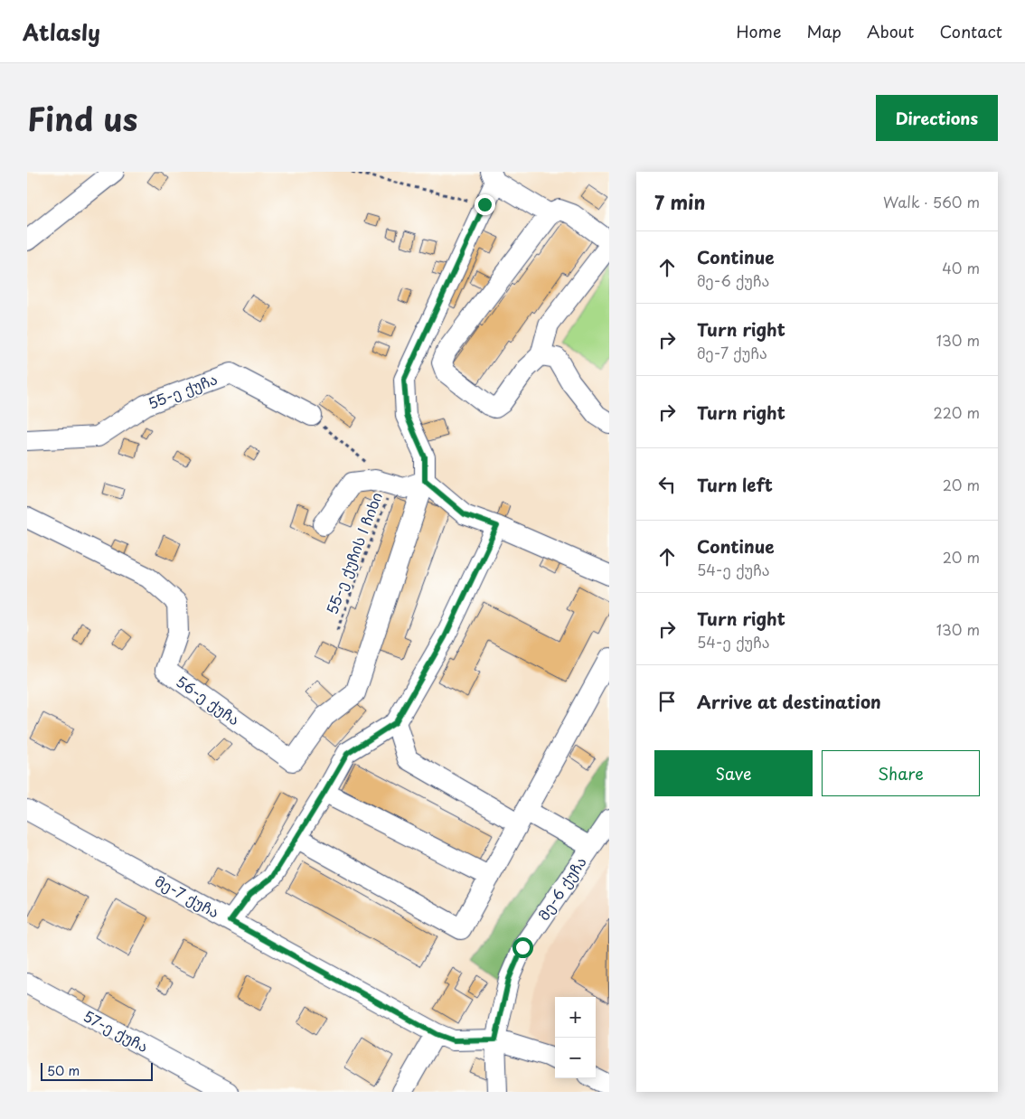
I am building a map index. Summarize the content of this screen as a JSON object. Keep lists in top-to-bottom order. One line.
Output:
{"streets":{"street":["55-ე ქუჩა","56-ე ქუჩა","მე-6 ქუჩა","მე-7 ქუჩა","57-ე ქუჩა"],"path":["55-ე ქუჩის I ჩიხი"]},"crossings":[["მე-6 ქუჩა","მე-7 ქუჩა"]],"scale_bar":"50 m","page":{"header":"Atlasly","nav":["Home","Map","About","Contact"],"title":"Find us","buttons":["Directions",["Save","Share"]],"heading":["7 min","Walk · 560 m"],"list":[["Continue","მე-6 ქუჩა","40 m"],["Turn right","მე-7 ქუჩა","130 m"],["Turn right","220 m"],["Turn left","20 m"],["Continue","54-ე ქუჩა","20 m"],["Turn right","54-ე ქუჩა","130 m"],"Arrive at destination"],"map_buttons":["+","−"],"scale":"50 m"}}
